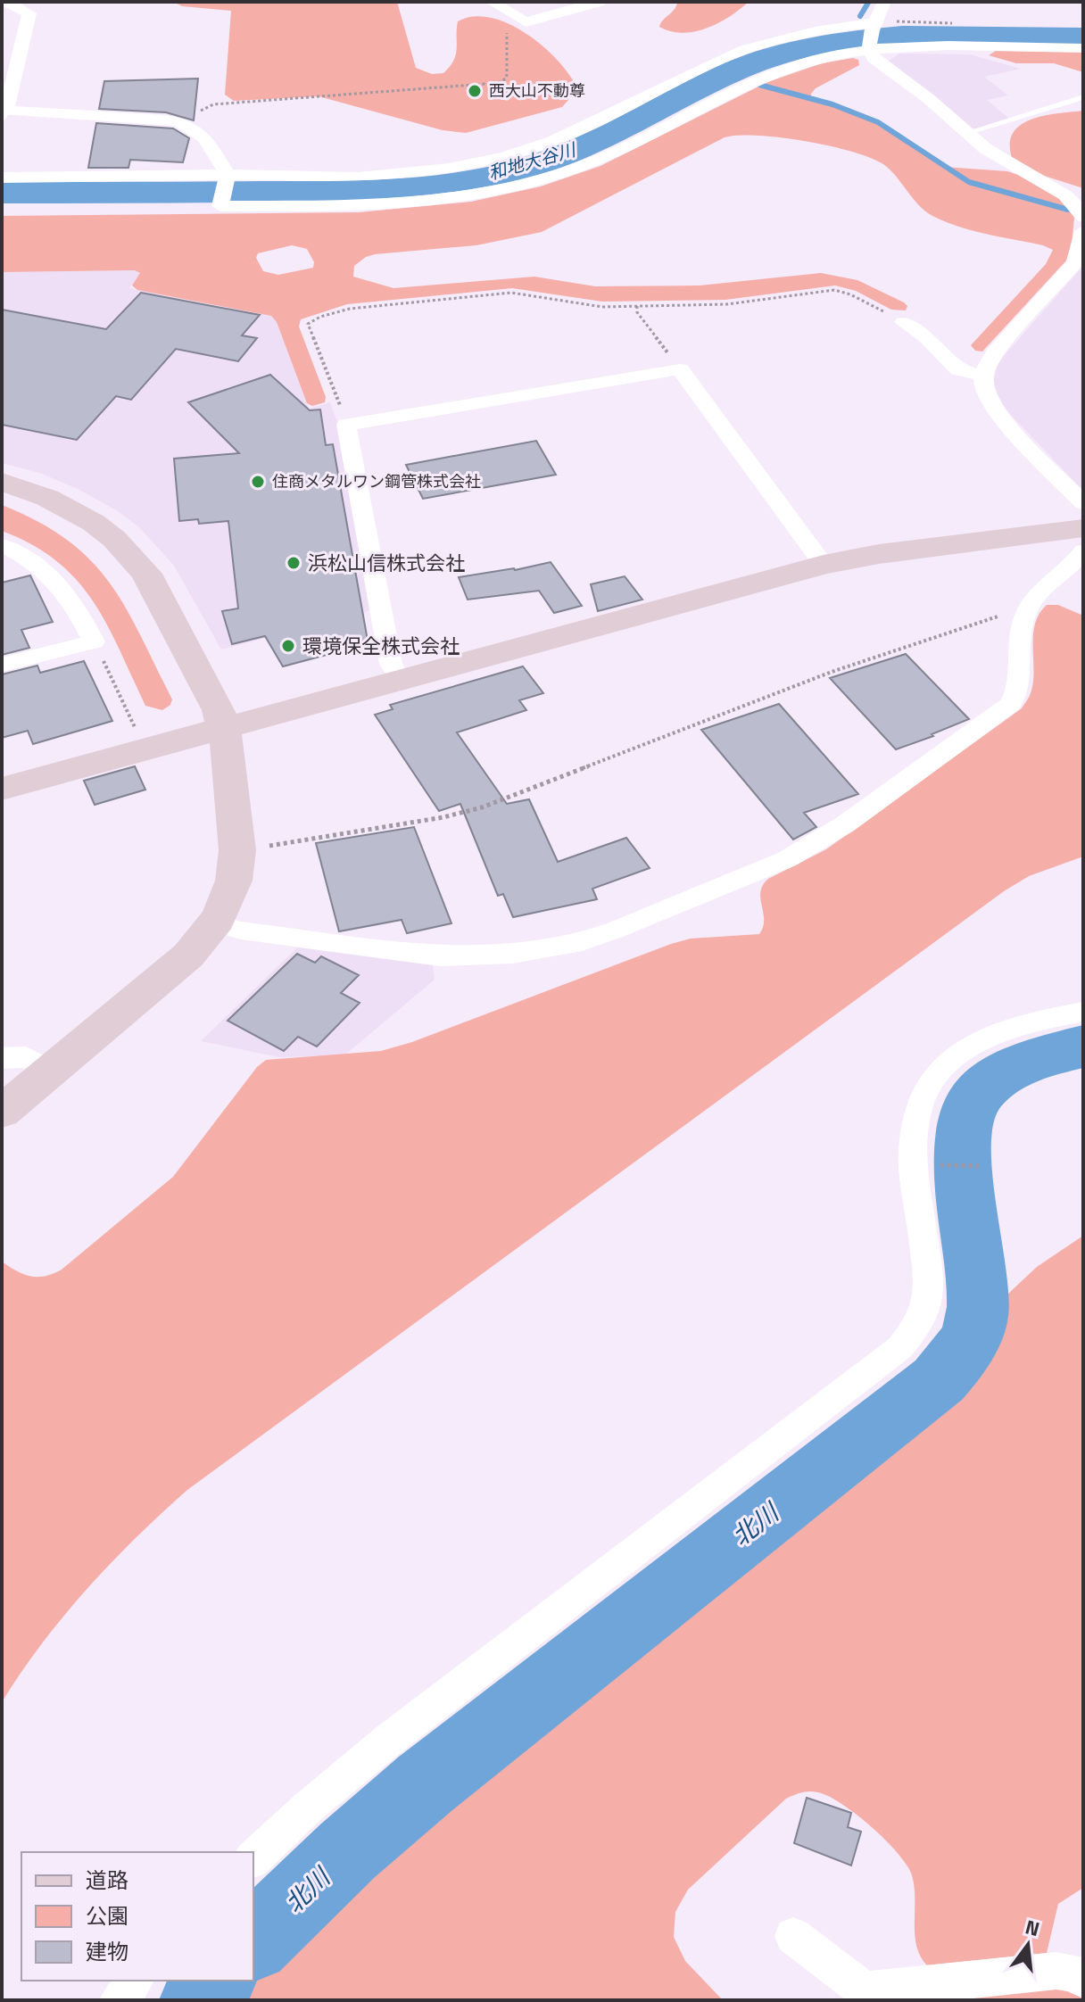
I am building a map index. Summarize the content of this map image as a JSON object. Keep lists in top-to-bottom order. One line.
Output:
{"water":["和地大谷川","北川"],"places":["西大山不動尊","住商メタルワン鋼管株式会社","浜松山信株式会社","環境保全株式会社"],"legend":["道路","公園","建物"],"north":"top"}
